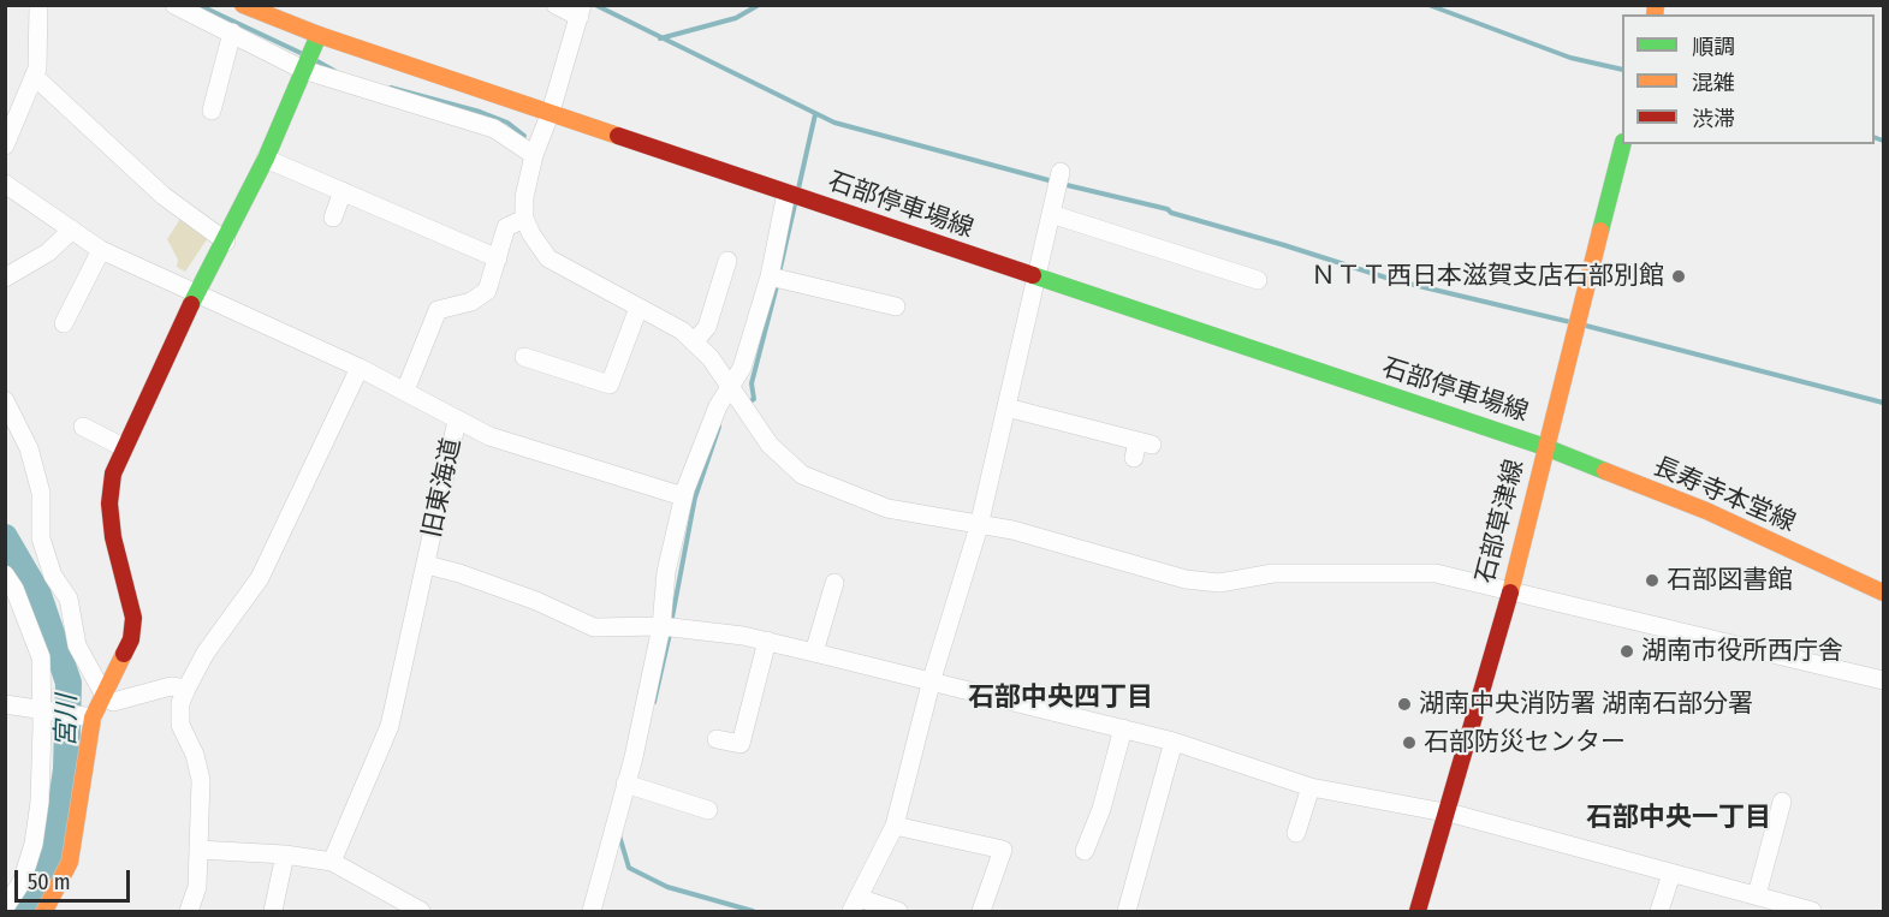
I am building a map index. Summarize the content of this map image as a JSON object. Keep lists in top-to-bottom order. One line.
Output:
{"streets":{"main road":["石部停車場線","長寿寺本堂線","石部草津線"],"street":["旧東海道"]},"crossings":[["石部停車場線","長寿寺本堂線"],["石部停車場線","石部草津線"],["長寿寺本堂線","石部草津線"]],"districts":["石部中央四丁目","石部中央一丁目"],"water":["宮川"],"places":["ＮＴＴ西日本滋賀支店石部別館","石部図書館","湖南市役所西庁舎","湖南中央消防署 湖南石部分署","石部防災センター"],"legend":["順調","混雑","渋滞"],"scale_bar":"50 m"}
